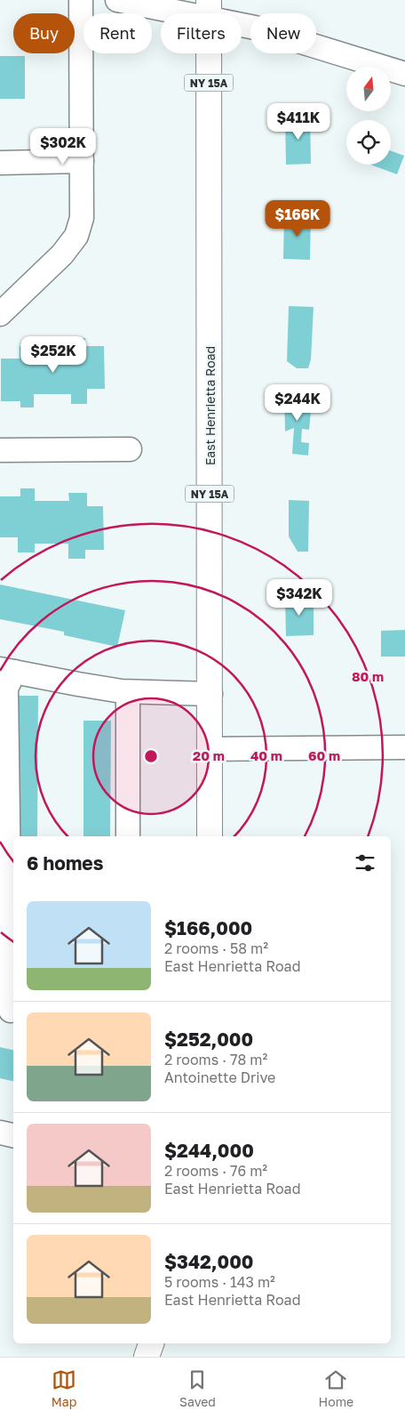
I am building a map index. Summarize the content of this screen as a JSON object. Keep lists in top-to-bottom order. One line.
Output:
{"streets":{"main road":["NY 15A","East Henrietta Road"]},"north":"top","page":{"chip":["Buy","Rent","Filters","New"],"price":["$411K","$302K","$166K","$252K","$244K","$342K"],"heading":"6 homes","list":[{"name":"$166,000","note":"2 rooms · 58 m² · East Henrietta Road"},{"name":"$252,000","note":"2 rooms · 78 m² · Antoinette Drive"},{"name":"$244,000","note":"2 rooms · 76 m² · East Henrietta Road"},{"name":"$342,000","note":"5 rooms · 143 m² · East Henrietta Road"}],"tabs":["Map","Saved","Home"]},"rings":["80 m","20 m","40 m","60 m"]}
